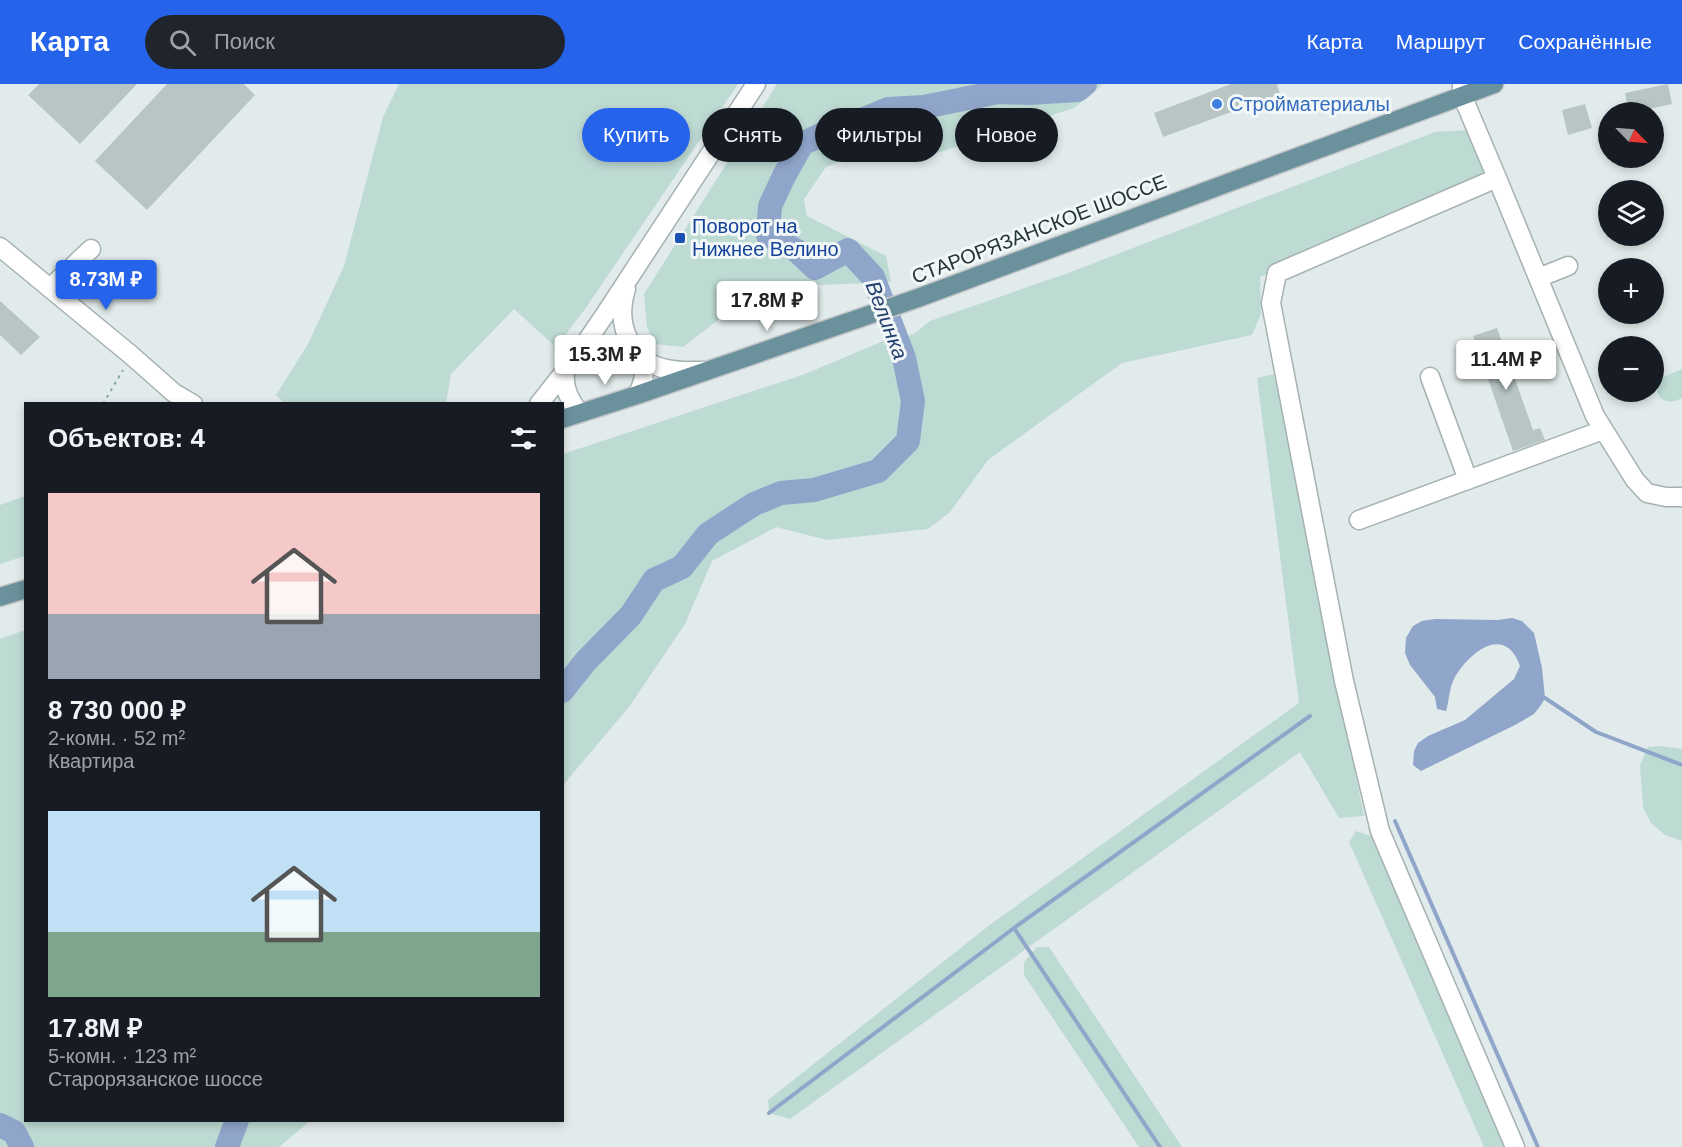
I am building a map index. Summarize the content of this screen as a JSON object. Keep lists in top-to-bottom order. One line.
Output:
{"streets":{"main road":["СТАРОРЯЗАНСКОЕ ШОССЕ"]},"water":["Велинка"],"places":{"other":["Стройматериалы"],"transit":["Поворот на Нижнее Велино"]},"north":"bottom right","page":{"header":"Карта","search":"Поиск","nav":["Карта","Маршрут","Сохранённые"],"map_buttons":["+","−"],"chip":["Купить","Снять","Фильтры","Новое"],"price":["8.73M ₽","17.8M ₽","15.3M ₽","11.4M ₽"],"heading":"Объектов: 4","list":[{"name":"8 730 000 ₽","note":"2-комн. · 52 m² · Квартира"},{"name":"17.8M ₽","note":"5-комн. · 123 m² · Старорязанское шоссе"}]}}
